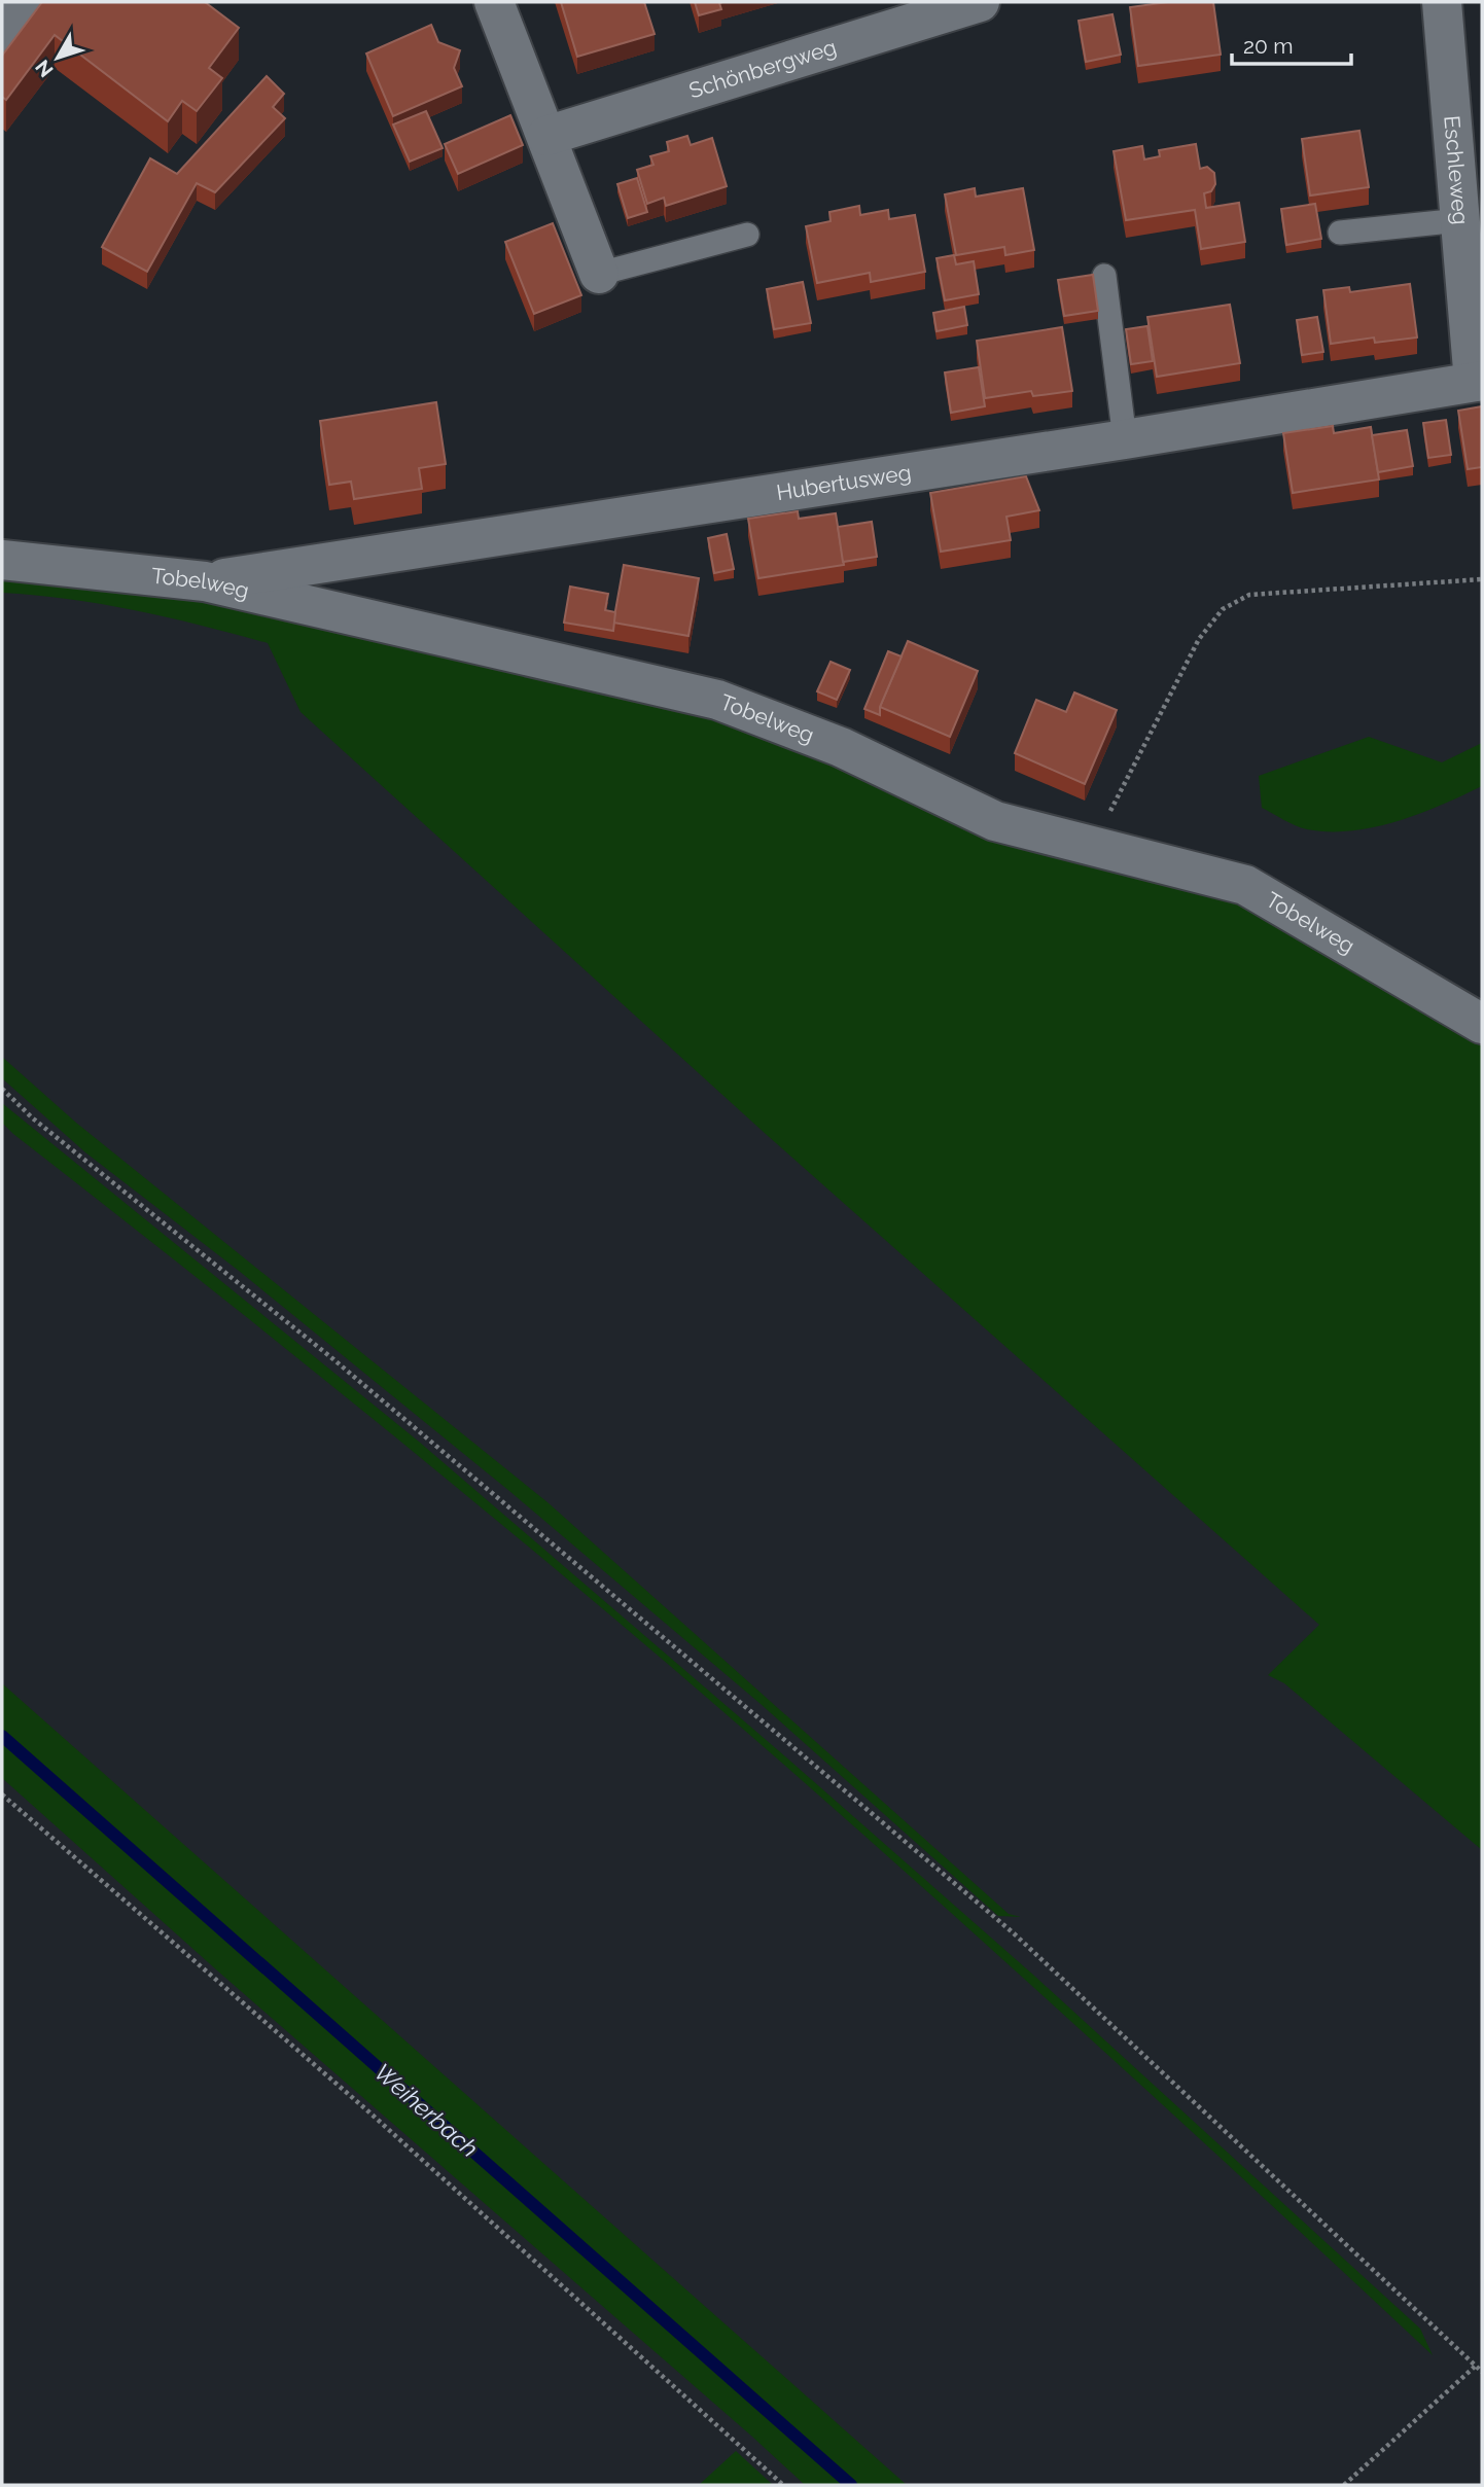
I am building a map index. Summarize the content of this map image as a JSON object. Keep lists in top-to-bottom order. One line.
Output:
{"streets":{"street":["Schönbergweg","Eschleweg","Hubertusweg","Tobelweg"]},"crossings":[["Eschleweg","Hubertusweg"],["Hubertusweg","Tobelweg"]],"water":["Weiherbach"],"scale_bar":"20 m","north":"bottom left"}
